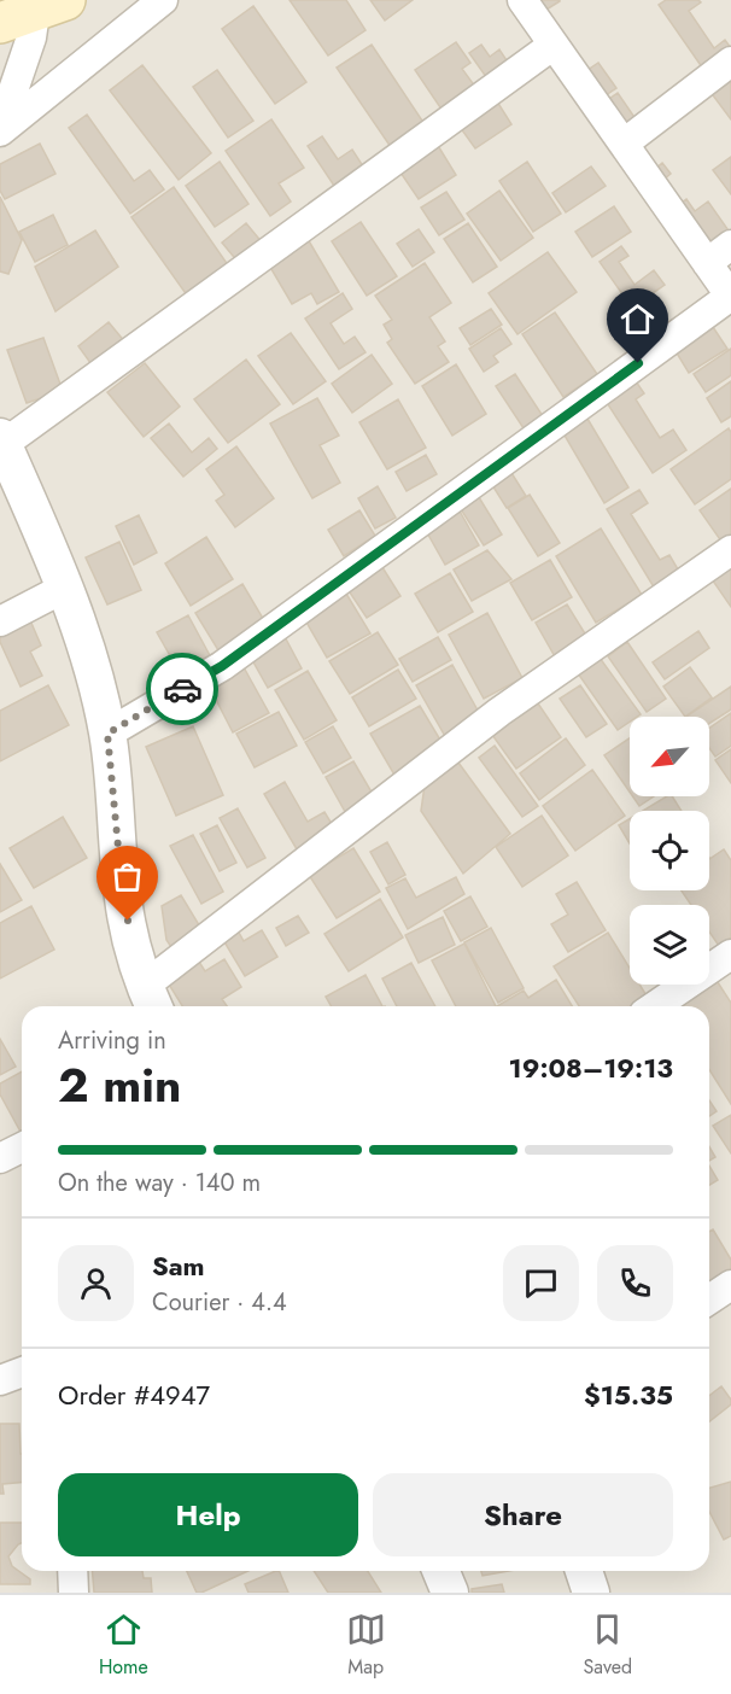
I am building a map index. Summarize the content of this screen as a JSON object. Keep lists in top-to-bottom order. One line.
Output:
{"north":"bottom left","page":{"heading":["2 min","Arriving in","19:08–19:13"],"panel":["Sam","Courier · 4.4","Order #4947","$15.35"],"bar":"On the way · 140 m","buttons":["Help","Share"],"tabs":["Home","Map","Saved"]}}
